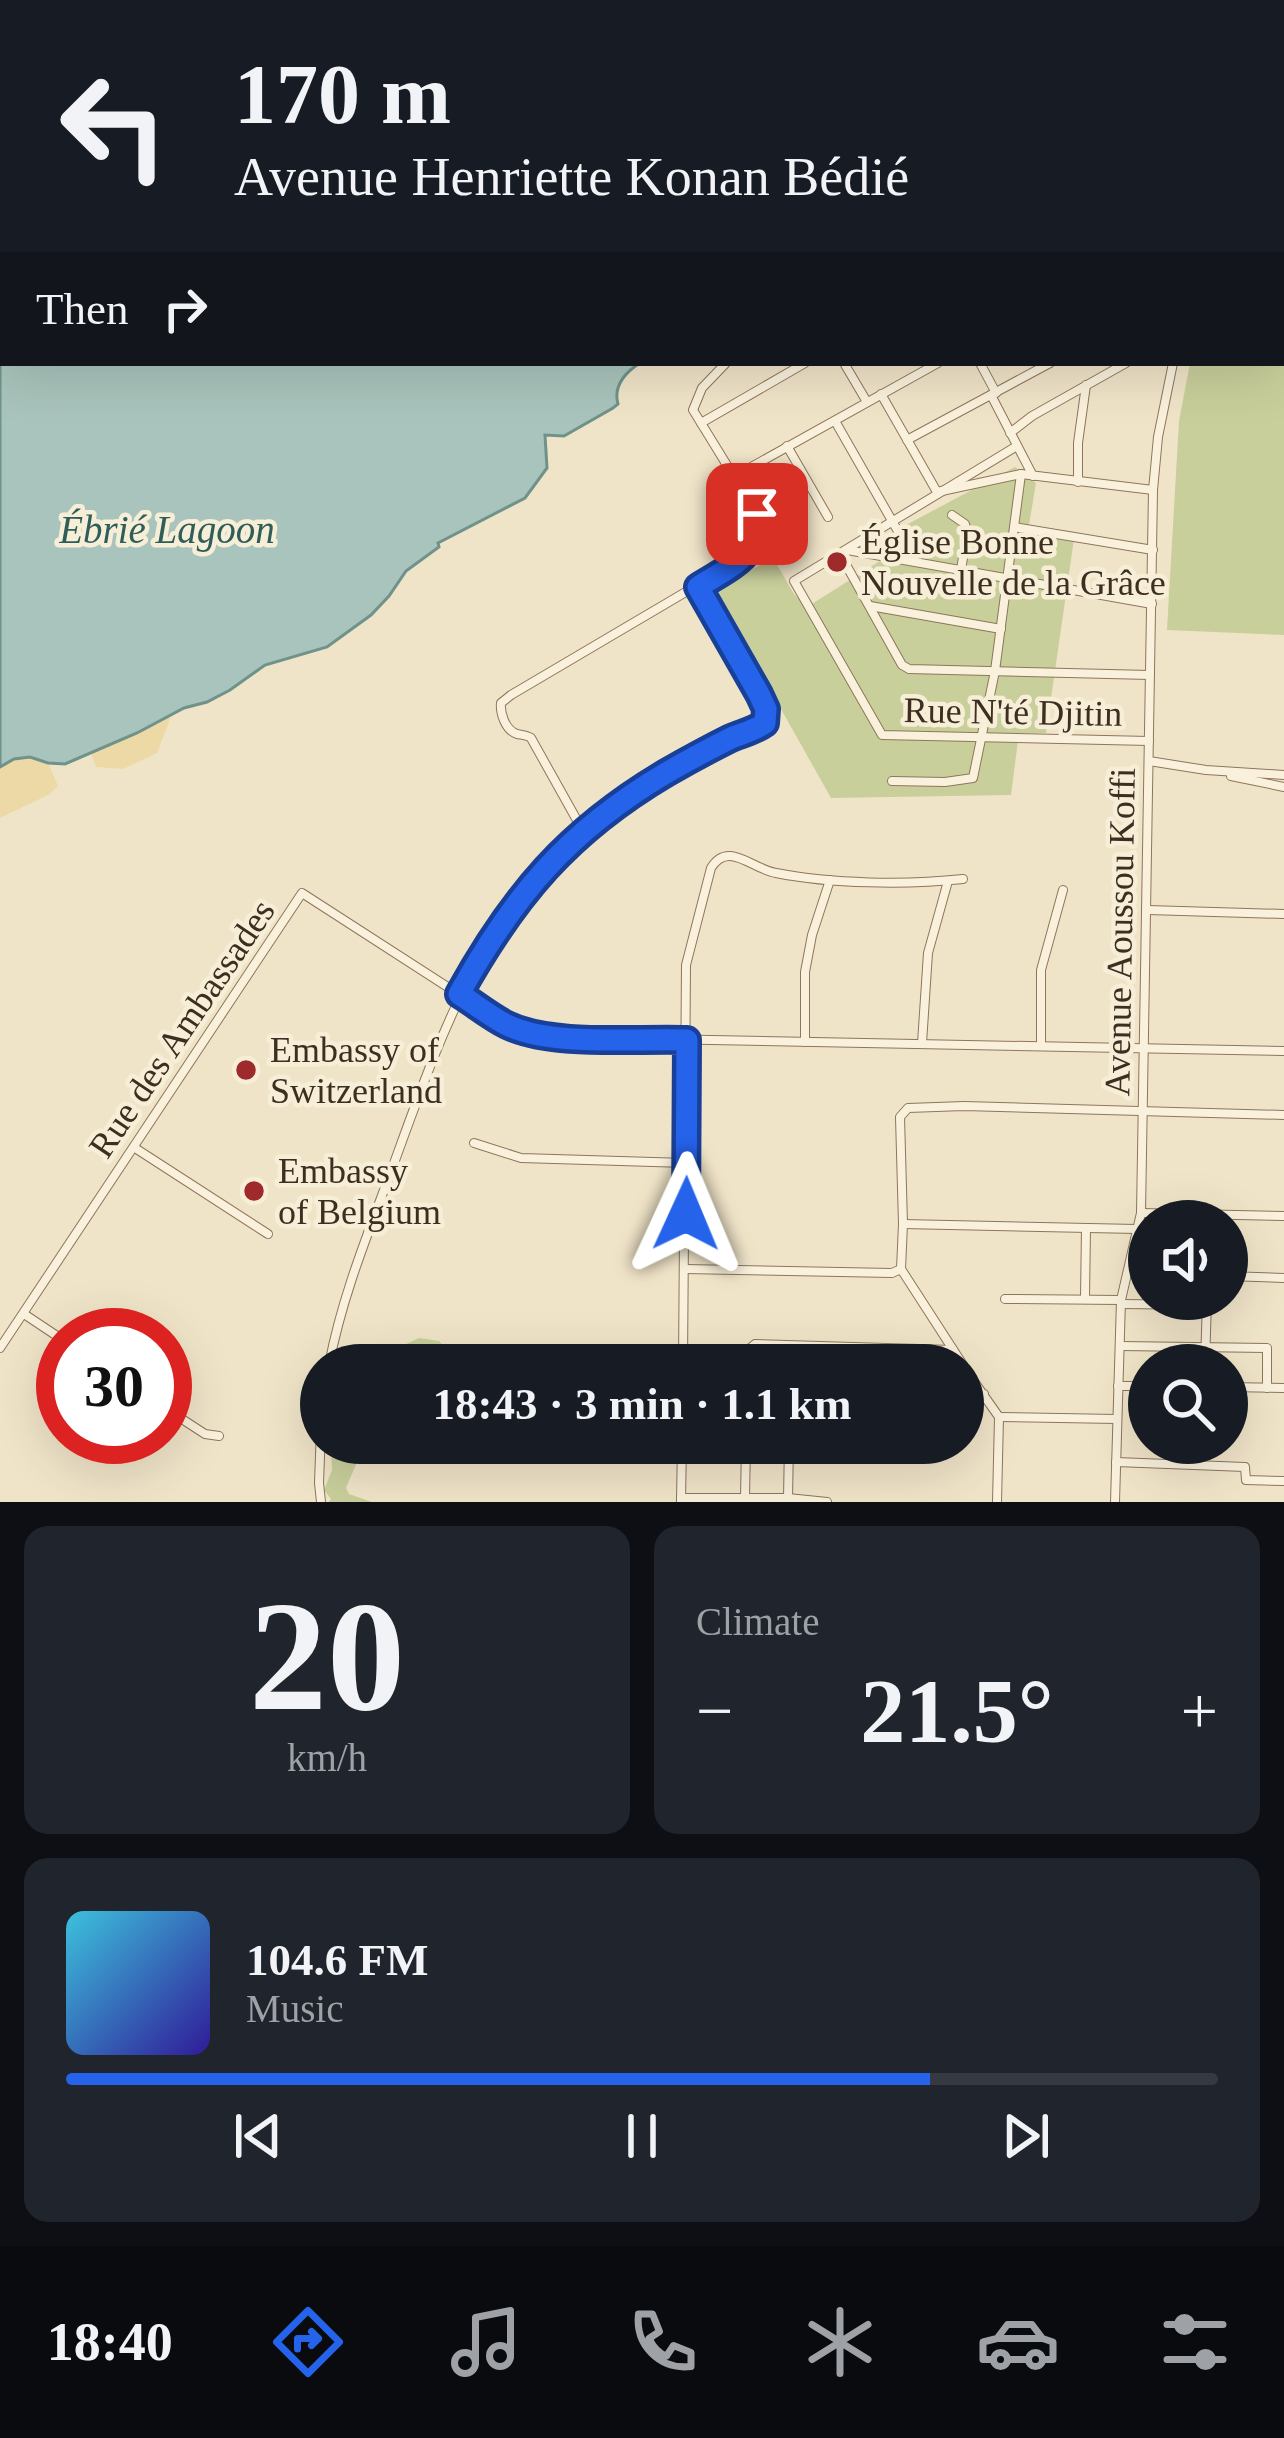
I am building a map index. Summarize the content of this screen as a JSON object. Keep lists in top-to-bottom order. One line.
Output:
{"streets":{"street":["Rue N'té Djitin","Avenue Aoussou Koffi","Rue des Ambassades"]},"crossings":[["Rue N'té Djitin","Avenue Aoussou Koffi"]],"water":["Ébrié Lagoon"],"places":["Église Bonne Nouvelle de la Grâce","Embassy of Switzerland","Embassy of Belgium"],"page":{"turn":["170 m","Avenue Henriette Konan Bédié"],"then":"Then","limit":"30","trip":"18:43 · 3 min · 1.1 km","tile":[["20","km/h"],"Climate"],"heat":["−","21.5°","+"],"song":["104.6 FM","Music"],"tabs":"18:40"}}
